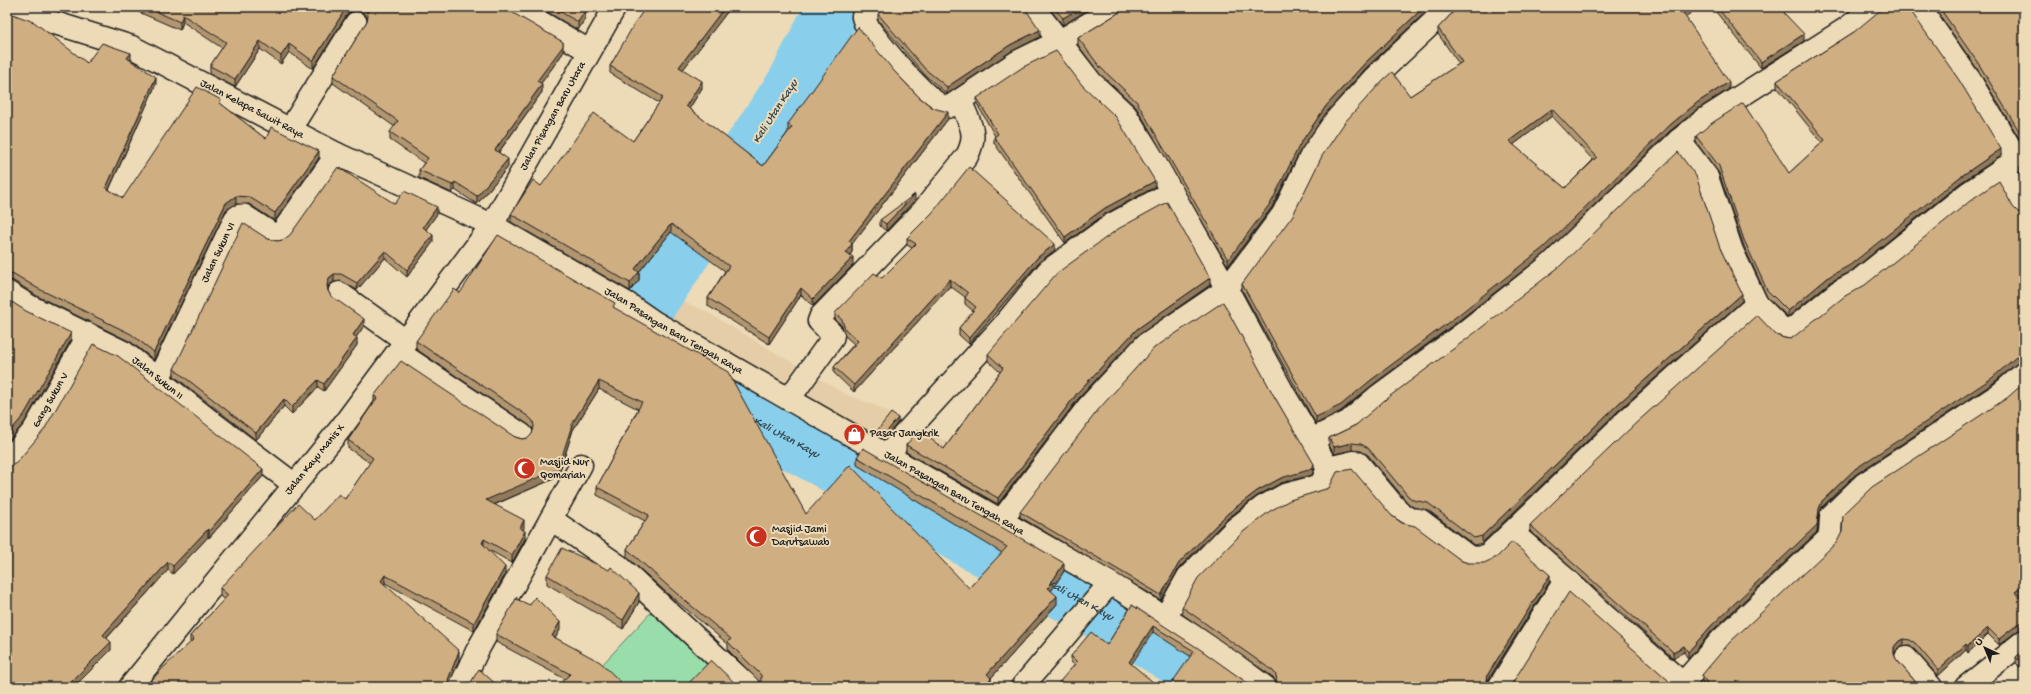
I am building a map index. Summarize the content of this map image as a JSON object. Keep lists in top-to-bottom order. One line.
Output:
{"streets":{"street":["Jalan Kelapa Sawit Raya","Jalan Pisangan Baru Utara","Jalan Sukun VI","Jalan Pasangan Baru Tengah Raya","Jalan Sukun II","Gang Sukun V","Jalan Kayu Manis X"]},"crossings":[["Jalan Kelapa Sawit Raya","Jalan Pisangan Baru Utara"],["Jalan Kelapa Sawit Raya","Jalan Sukun VI"],["Jalan Kelapa Sawit Raya","Jalan Pasangan Baru Tengah Raya"],["Jalan Kelapa Sawit Raya","Jalan Kayu Manis X"],["Jalan Pisangan Baru Utara","Jalan Pasangan Baru Tengah Raya"],["Jalan Pisangan Baru Utara","Jalan Kayu Manis X"],["Jalan Sukun VI","Jalan Sukun II"],["Jalan Pasangan Baru Tengah Raya","Jalan Kayu Manis X"],["Jalan Sukun II","Gang Sukun V"],["Jalan Sukun II","Jalan Kayu Manis X"]],"water":["Kali Utan Kayu"],"places":{"shop":["Pasar Jangkrik"],"mosque":["Masjid Nur Qomariah","Masjid Jami Darutsawab"]},"north":"top left"}
